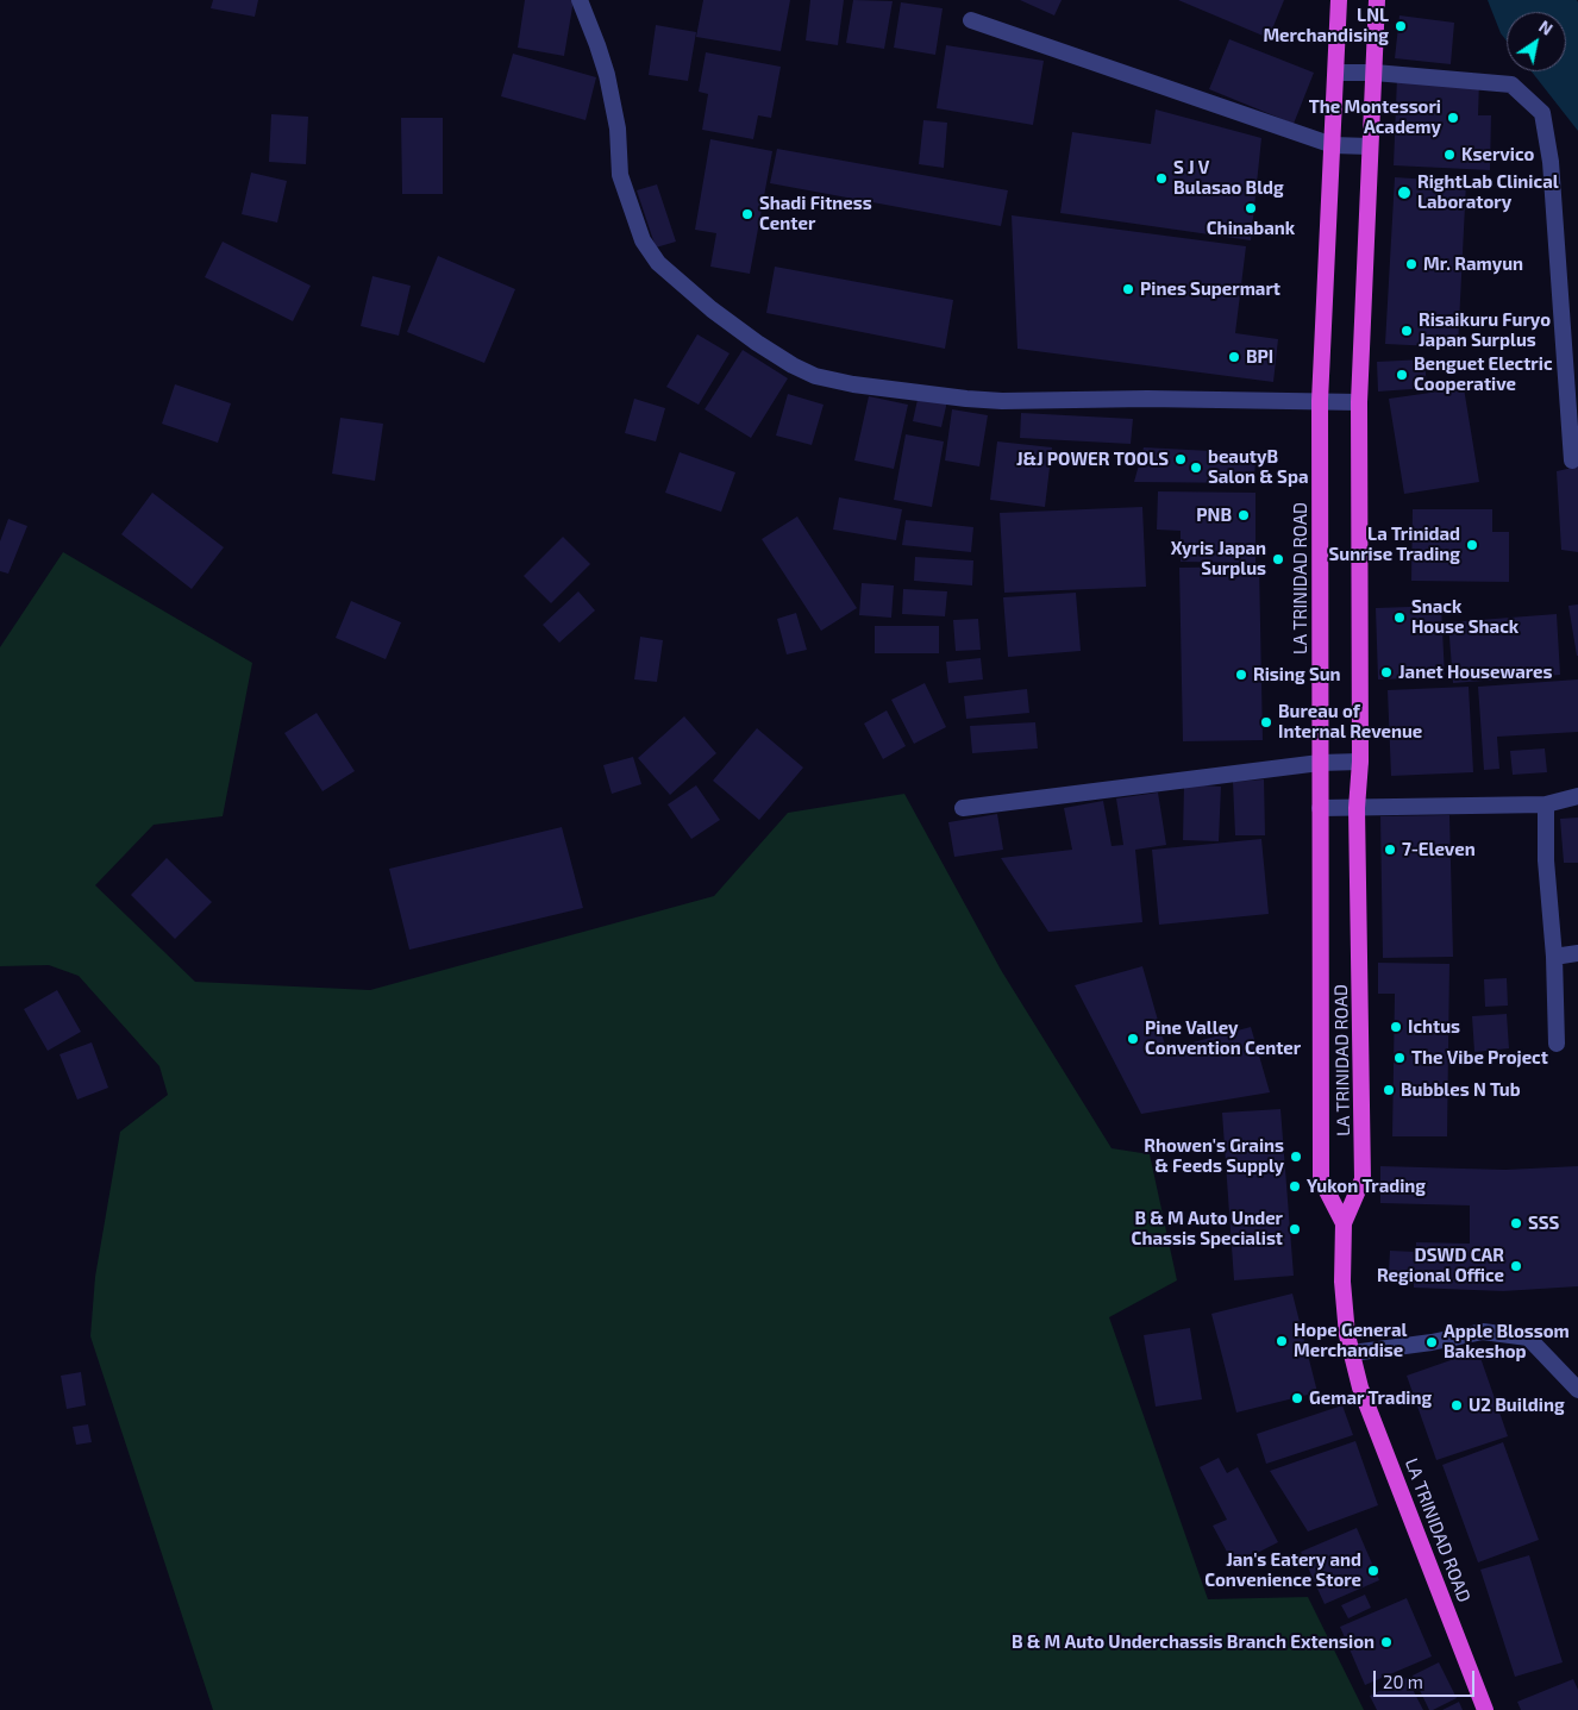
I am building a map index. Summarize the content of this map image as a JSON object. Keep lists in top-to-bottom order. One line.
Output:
{"streets":{"highway":["LA TRINIDAD ROAD"]},"places":["LNL Merchandising","The Montessori Academy","Kservico","S J V Bulasao Bldg","RightLab Clinical Laboratory","Chinabank","Shadi Fitness Center","Mr. Ramyun","Pines Supermart","Risaikuru Furyo Japan Surplus","BPI","Benguet Electric Cooperative","J&J POWER TOOLS","beautyB Salon & Spa","PNB","La Trinidad Sunrise Trading","Xyris Japan Surplus","Snack House Shack","Janet Housewares","Rising Sun","Bureau of Internal Revenue","7-Eleven","Ichtus","Pine Valley Convention Center","The Vibe Project","Bubbles N Tub","Rhowen's Grains & Feeds Supply","Yukon Trading","SSS","B & M Auto Under Chassis Specialist","DSWD CAR Regional Office","Hope General Merchandise","Apple Blossom Bakeshop","Gemar Trading","U2 Building","Jan's Eatery and Convenience Store","B & M Auto Underchassis Branch Extension"],"scale_bar":"20 m","north":"top right"}
